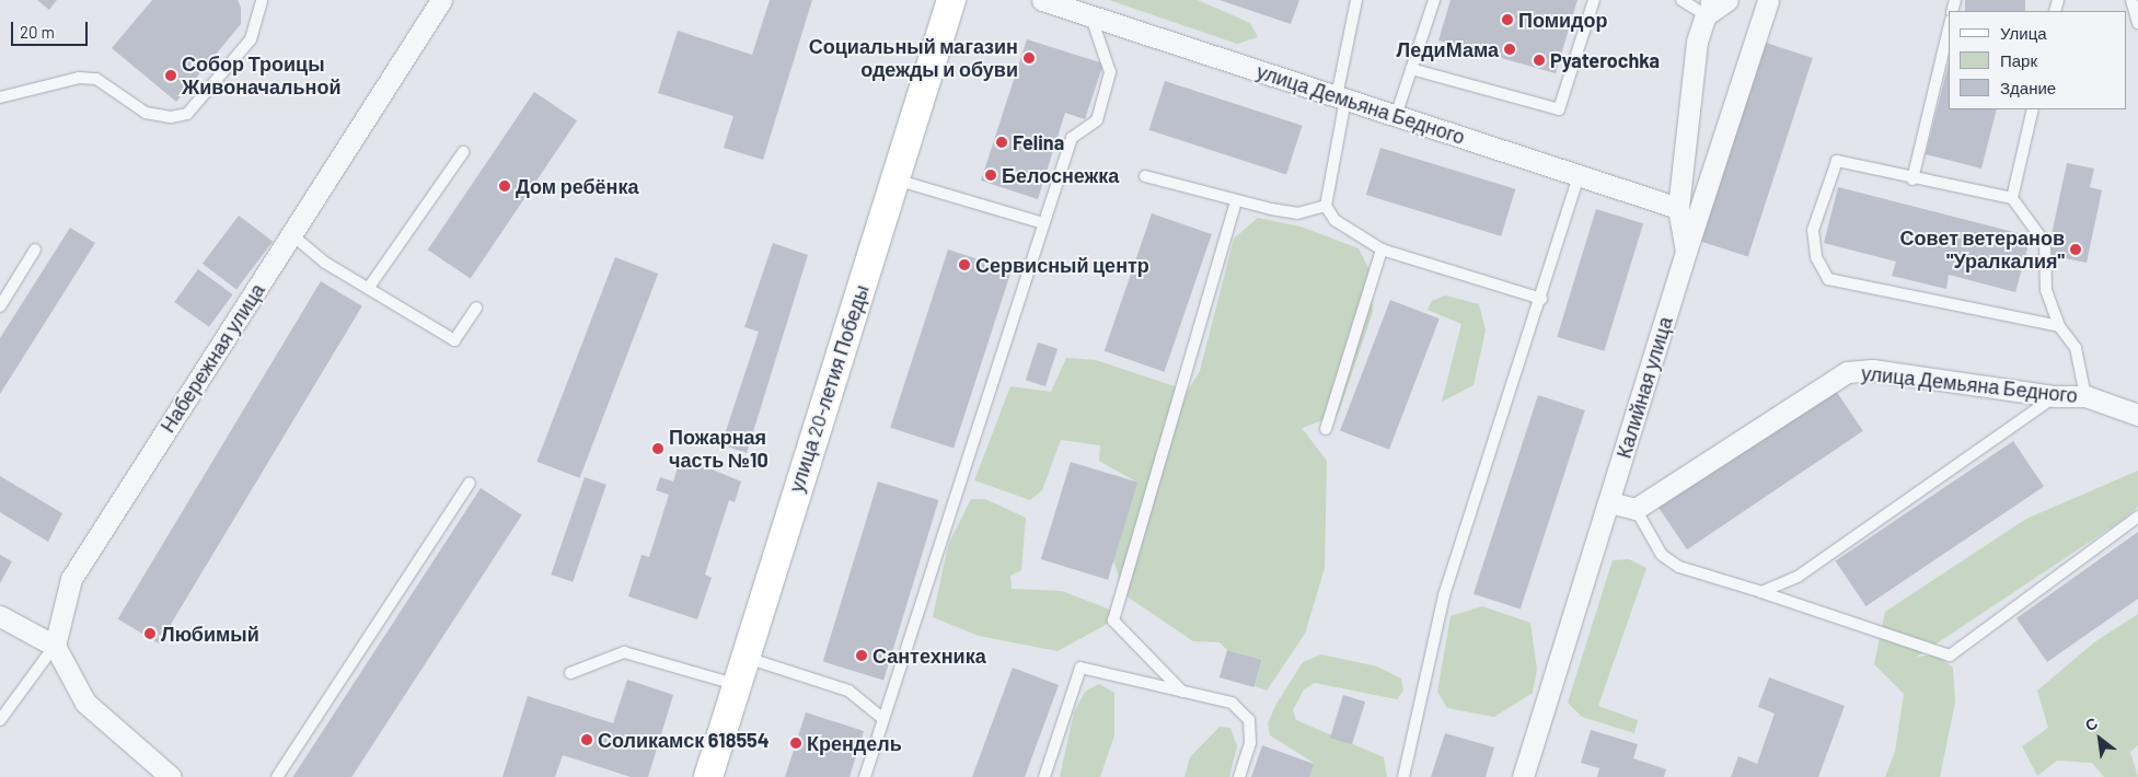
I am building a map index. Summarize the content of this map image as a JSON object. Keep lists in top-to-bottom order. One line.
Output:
{"streets":{"main road":["улица 20-летия Победы"],"street":["улица Демьяна Бедного","Набережная улица","Калийная улица"]},"crossings":[["улица Демьяна Бедного","Калийная улица"]],"places":["Помидор","ЛедиМама","Социальный магазин одежды и обуви","Pyaterochka","Собор Троицы Живоначальной","Felina","Белоснежка","Дом ребёнка","Совет ветеранов \"Уралкалия\"","Сервисный центр","Пожарная часть №10","Любимый","Сантехника","Соликамск 618554","Крендель"],"legend":["Улица","Парк","Здание"],"scale_bar":"20 m","north":"top left"}
